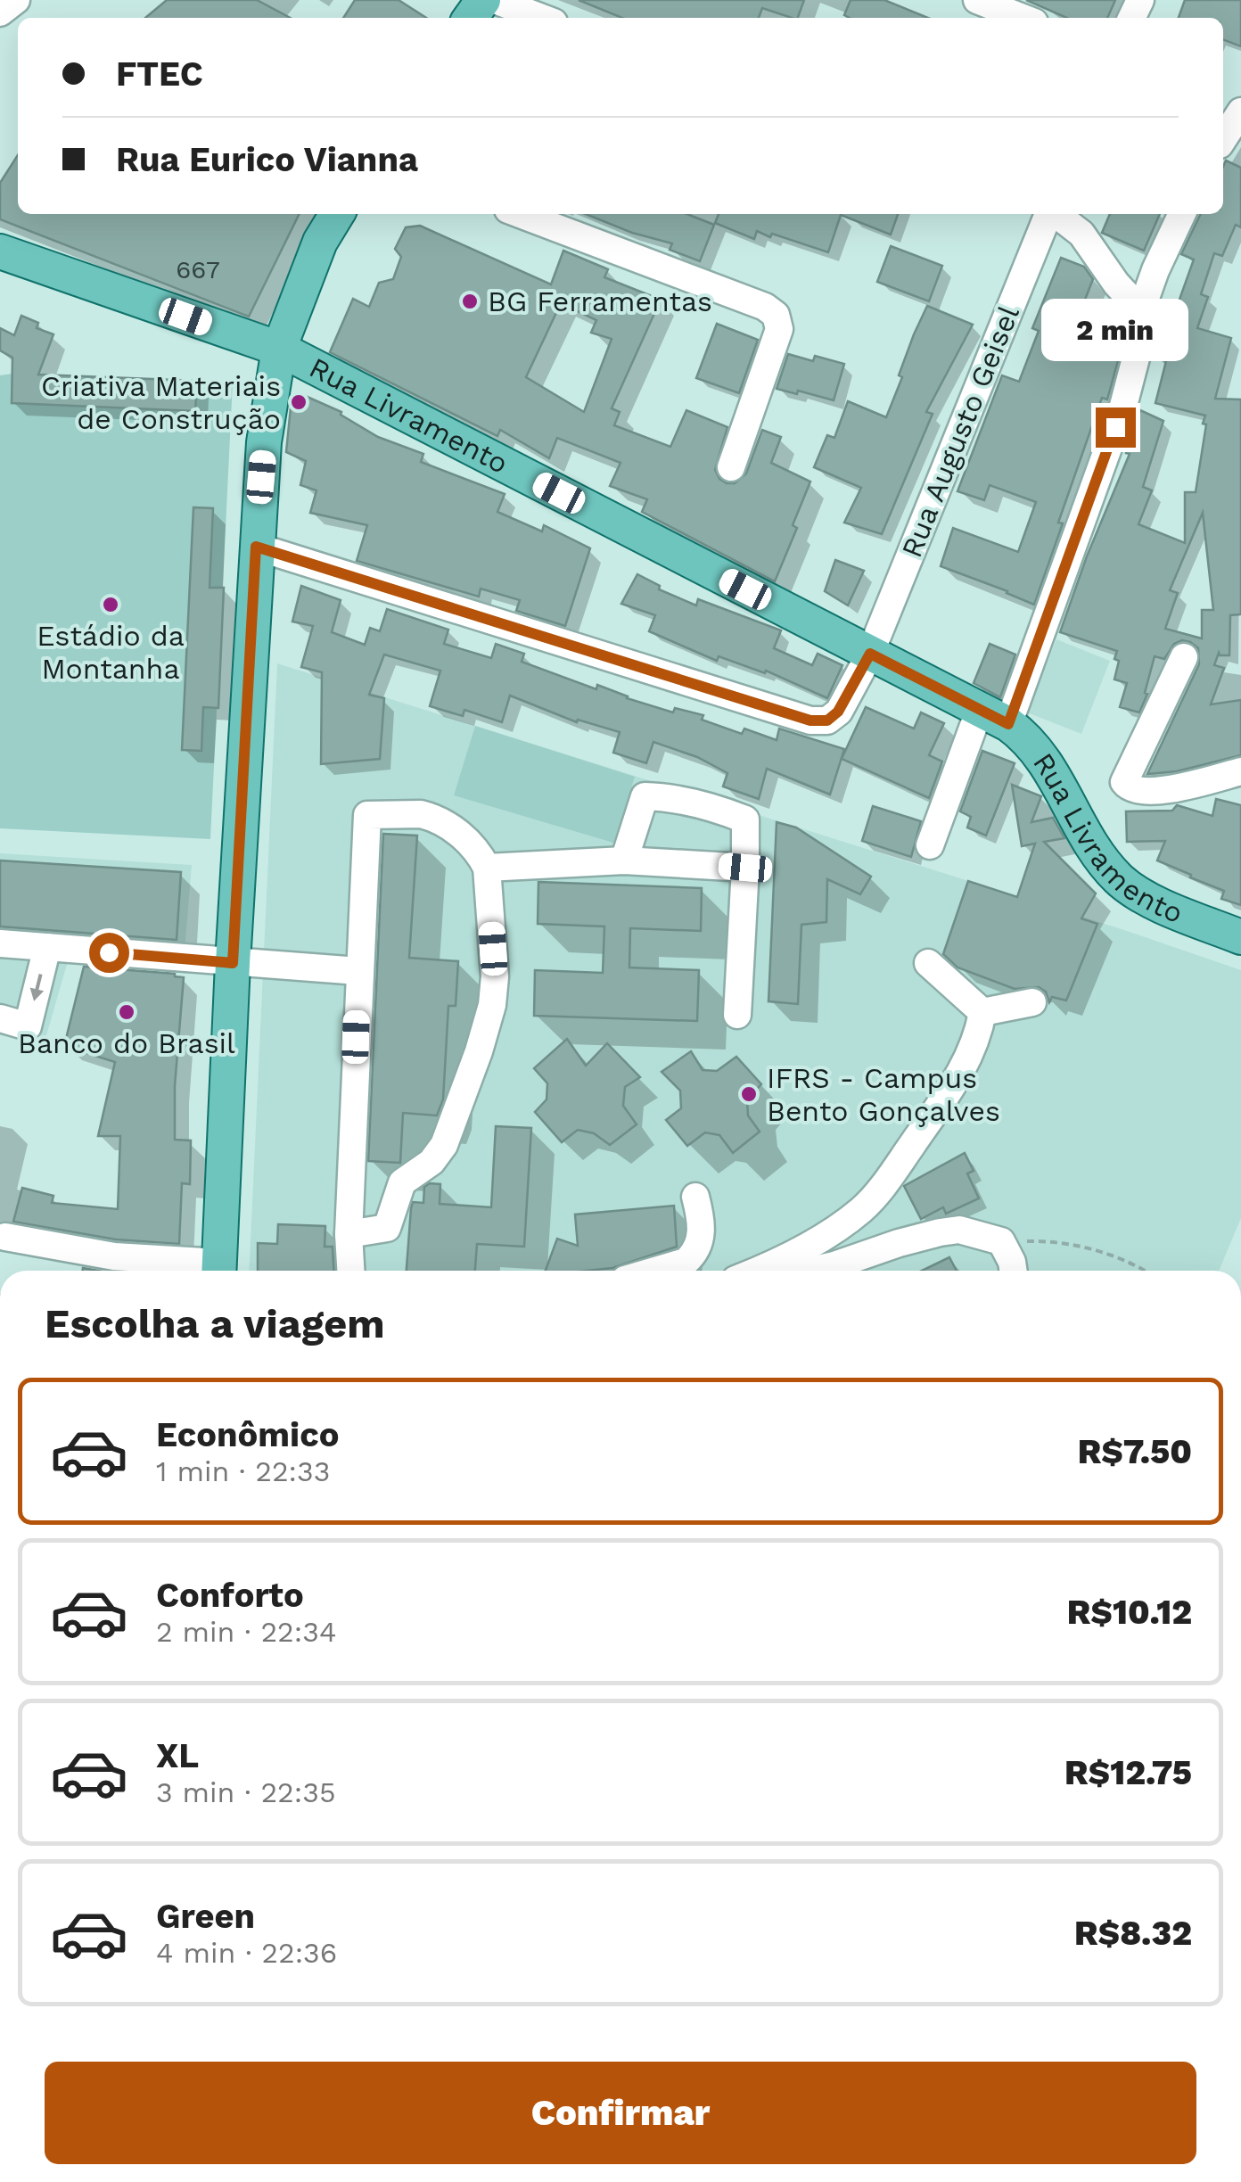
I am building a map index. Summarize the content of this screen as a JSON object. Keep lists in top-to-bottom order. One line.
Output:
{"streets":{"main road":["Rua Livramento"],"street":["Rua Augusto Geisel"]},"crossings":[["Rua Livramento","Rua Augusto Geisel"]],"places":["BG Ferramentas","Criativa Materiais de Construção","Estádio da Montanha","Banco do Brasil","IFRS - Campus Bento Gonçalves"],"house_numbers":["667"],"page":{"banner":["FTEC","Rua Eurico Vianna"],"bubble":"2 min","heading":"Escolha a viagem","list":[{"name":"Econômico","note":"1 min · 22:33","value":"R$7.50"},{"name":"Conforto","note":"2 min · 22:34","value":"R$10.12"},{"name":"XL","note":"3 min · 22:35","value":"R$12.75"},{"name":"Green","note":"4 min · 22:36","value":"R$8.32"}],"buttons":"Confirmar"}}
